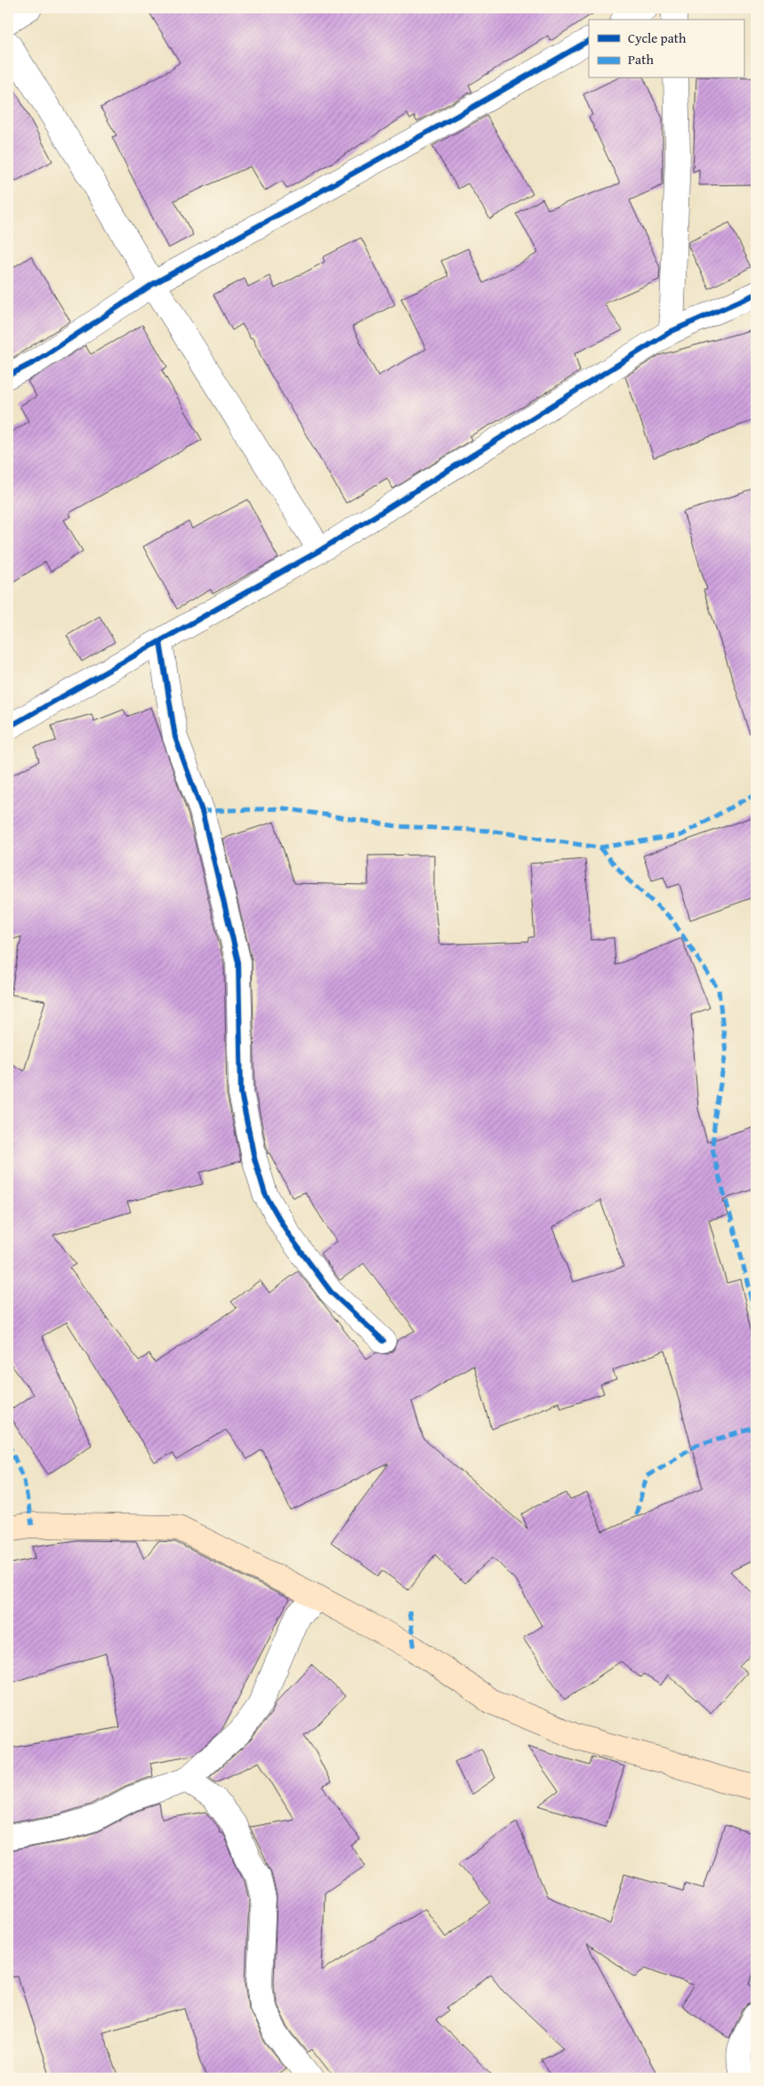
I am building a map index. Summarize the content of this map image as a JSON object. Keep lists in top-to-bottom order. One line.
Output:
{"legend":["Cycle path","Path"]}
